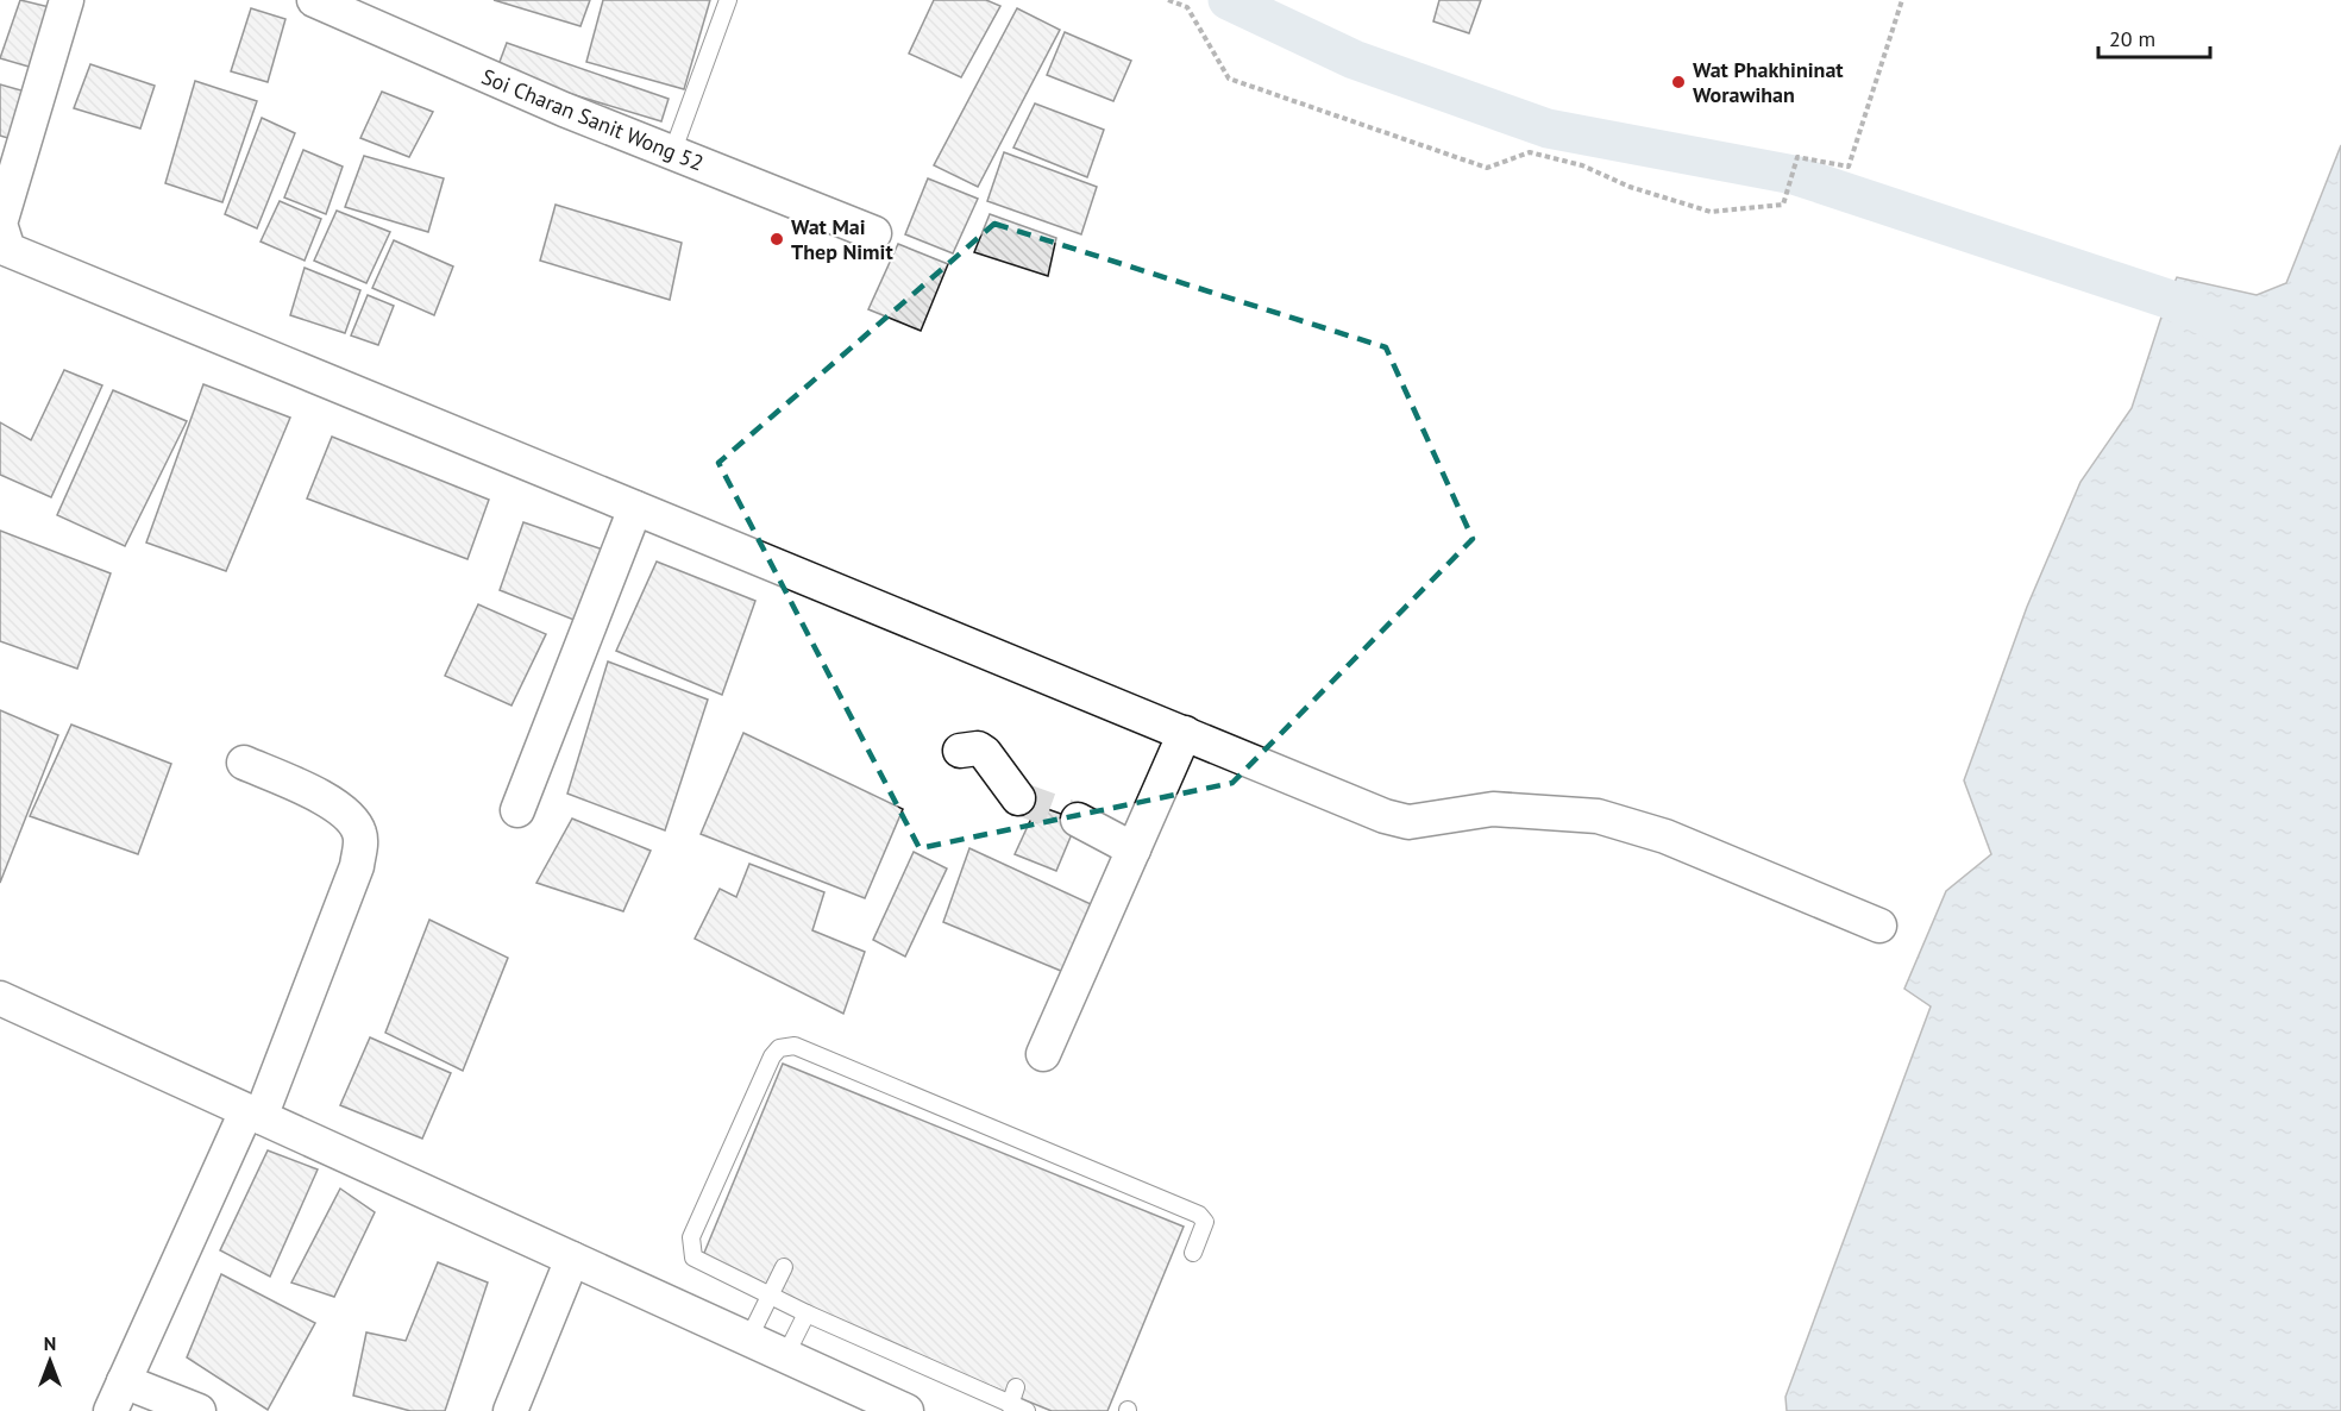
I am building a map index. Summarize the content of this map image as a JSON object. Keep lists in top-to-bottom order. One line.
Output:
{"streets":{"street":["Soi Charan Sanit Wong 52"]},"places":["Wat Phakhininat Worawihan","Wat Mai Thep Nimit"],"scale_bar":"20 m","north":"top"}
